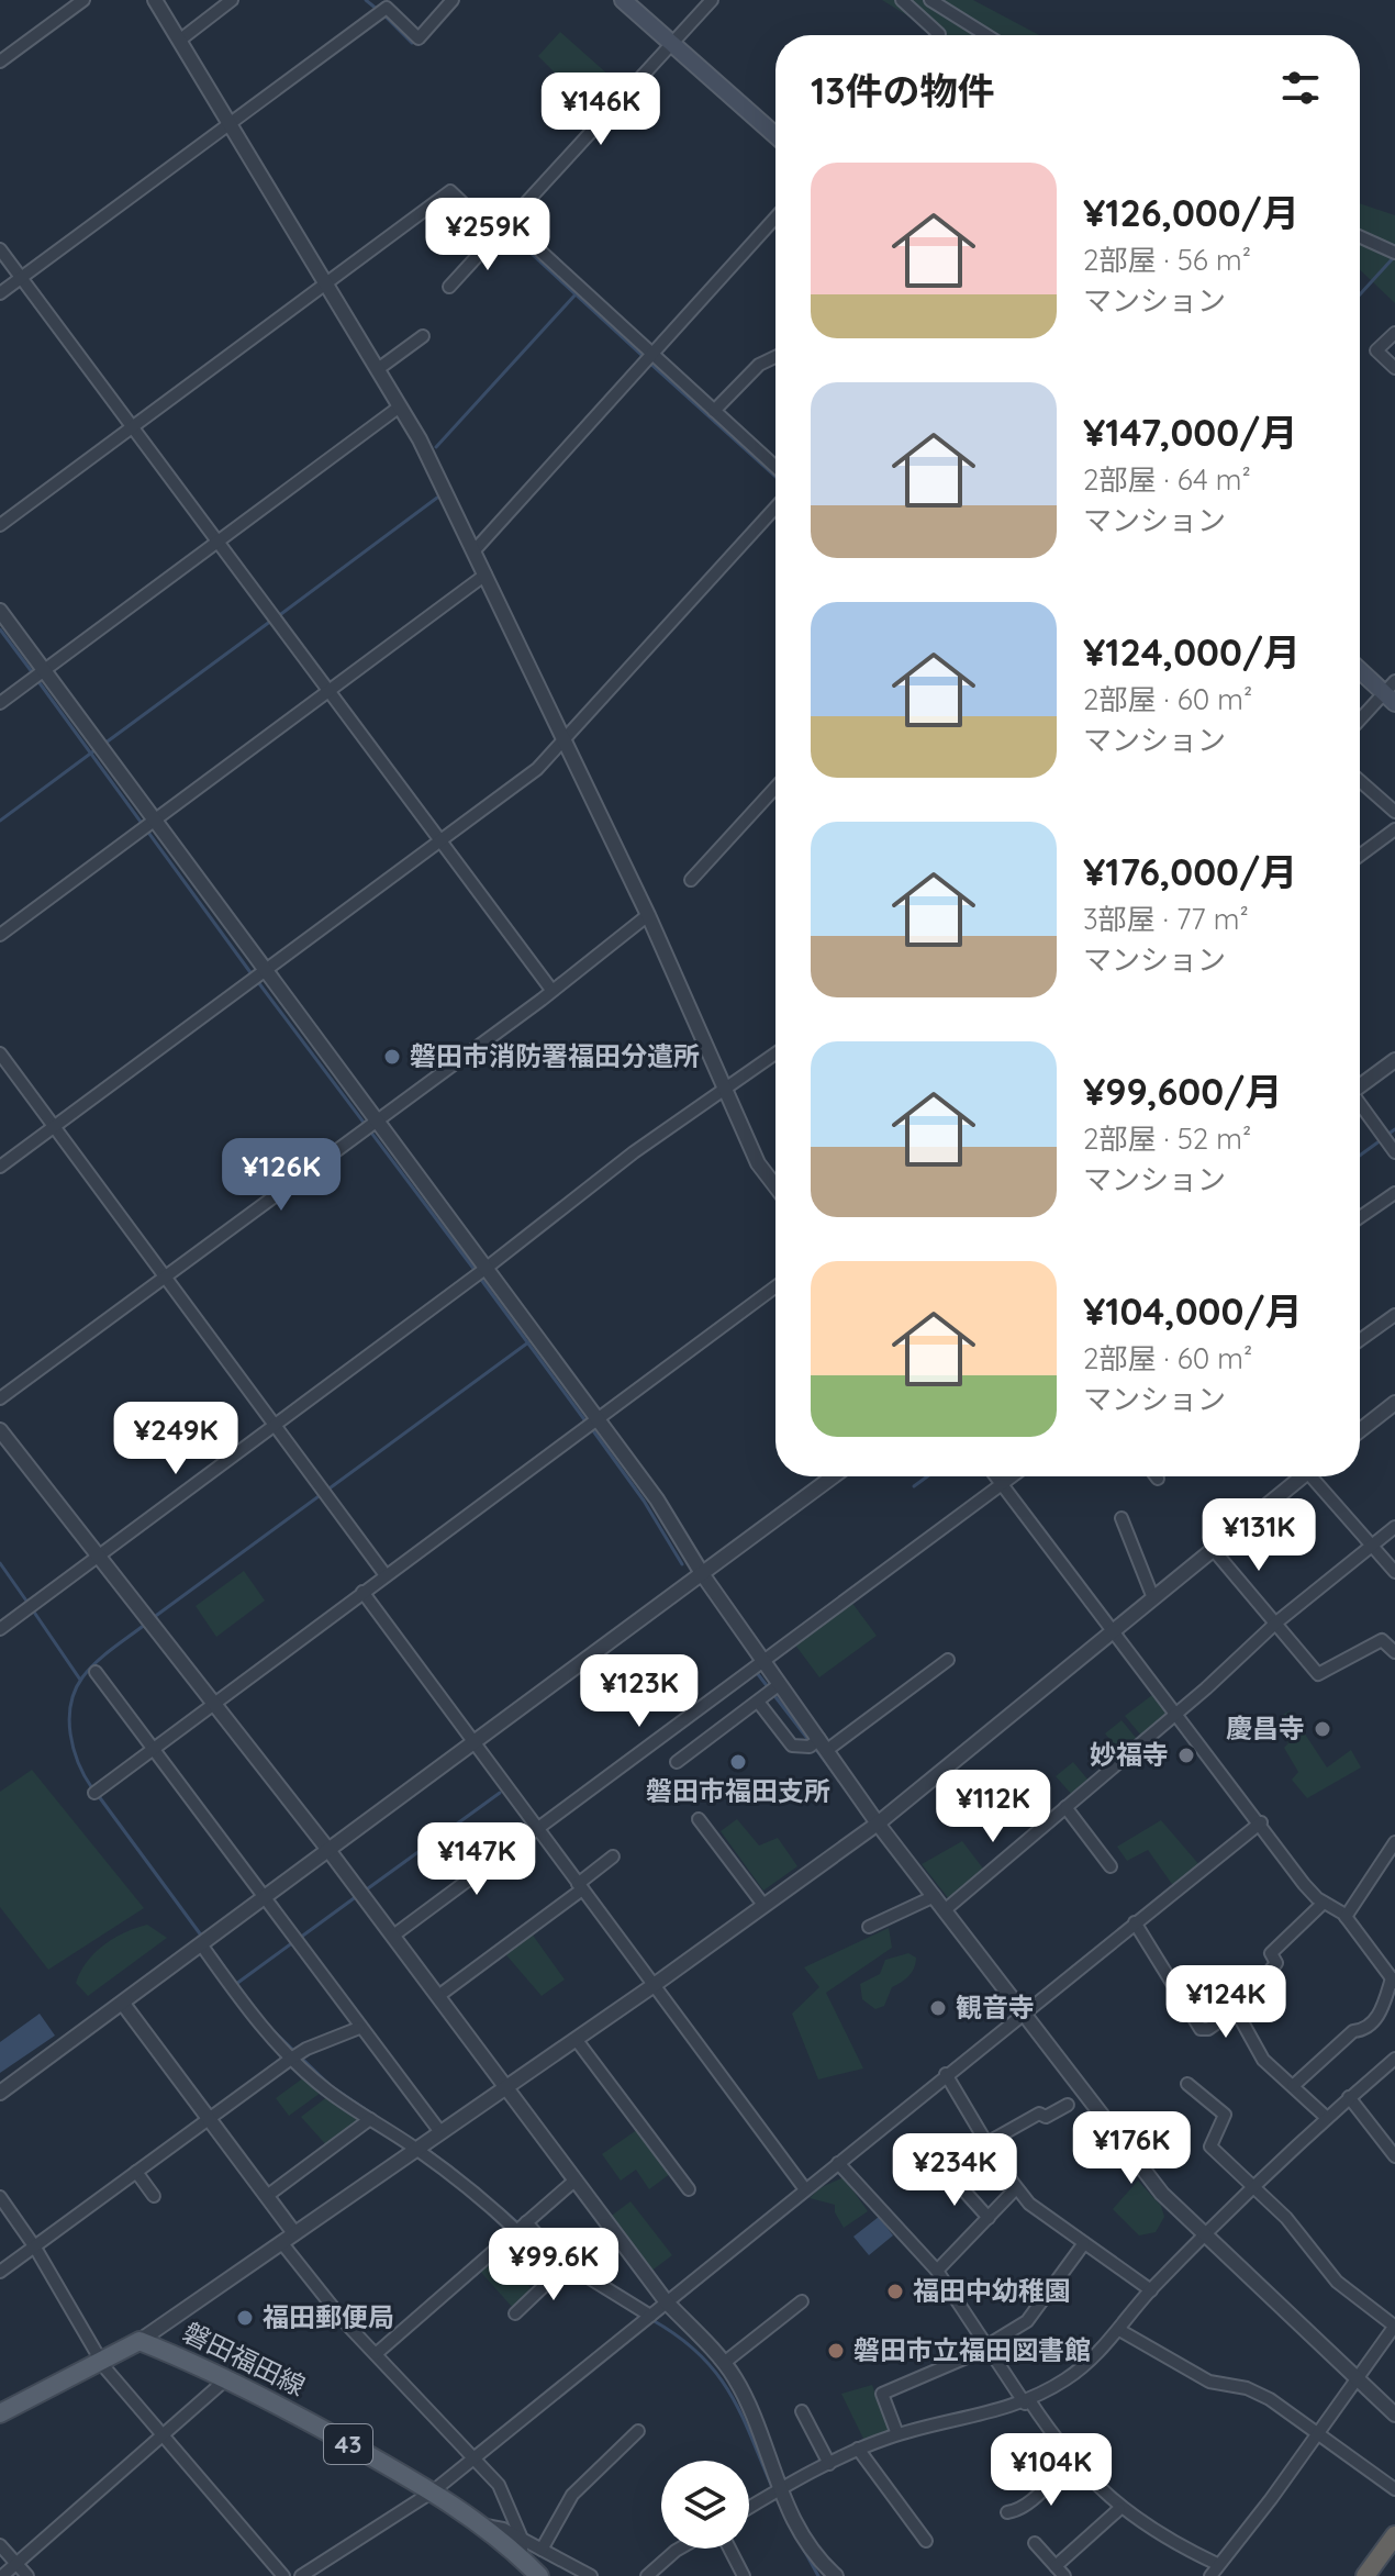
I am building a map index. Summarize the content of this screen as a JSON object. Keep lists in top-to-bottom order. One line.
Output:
{"streets":{"main road":["磐田福田線","43"]},"places":["磐田市消防署福田分遣所","慶昌寺","妙福寺","磐田市福田支所","観音寺","福田中幼稚園","福田郵便局","磐田市立福田図書館"],"page":{"heading":"13件の物件","price":["¥146K","¥259K","¥126K","¥249K","¥131K","¥123K","¥112K","¥147K","¥124K","¥176K","¥234K","¥99.6K","¥104K"],"list":[{"name":"¥126,000/月","note":"2部屋 · 56 m² · マンション"},{"name":"¥147,000/月","note":"2部屋 · 64 m² · マンション"},{"name":"¥124,000/月","note":"2部屋 · 60 m² · マンション"},{"name":"¥176,000/月","note":"3部屋 · 77 m² · マンション"},{"name":"¥99,600/月","note":"2部屋 · 52 m² · マンション"},{"name":"¥104,000/月","note":"2部屋 · 60 m² · マンション"}]}}
